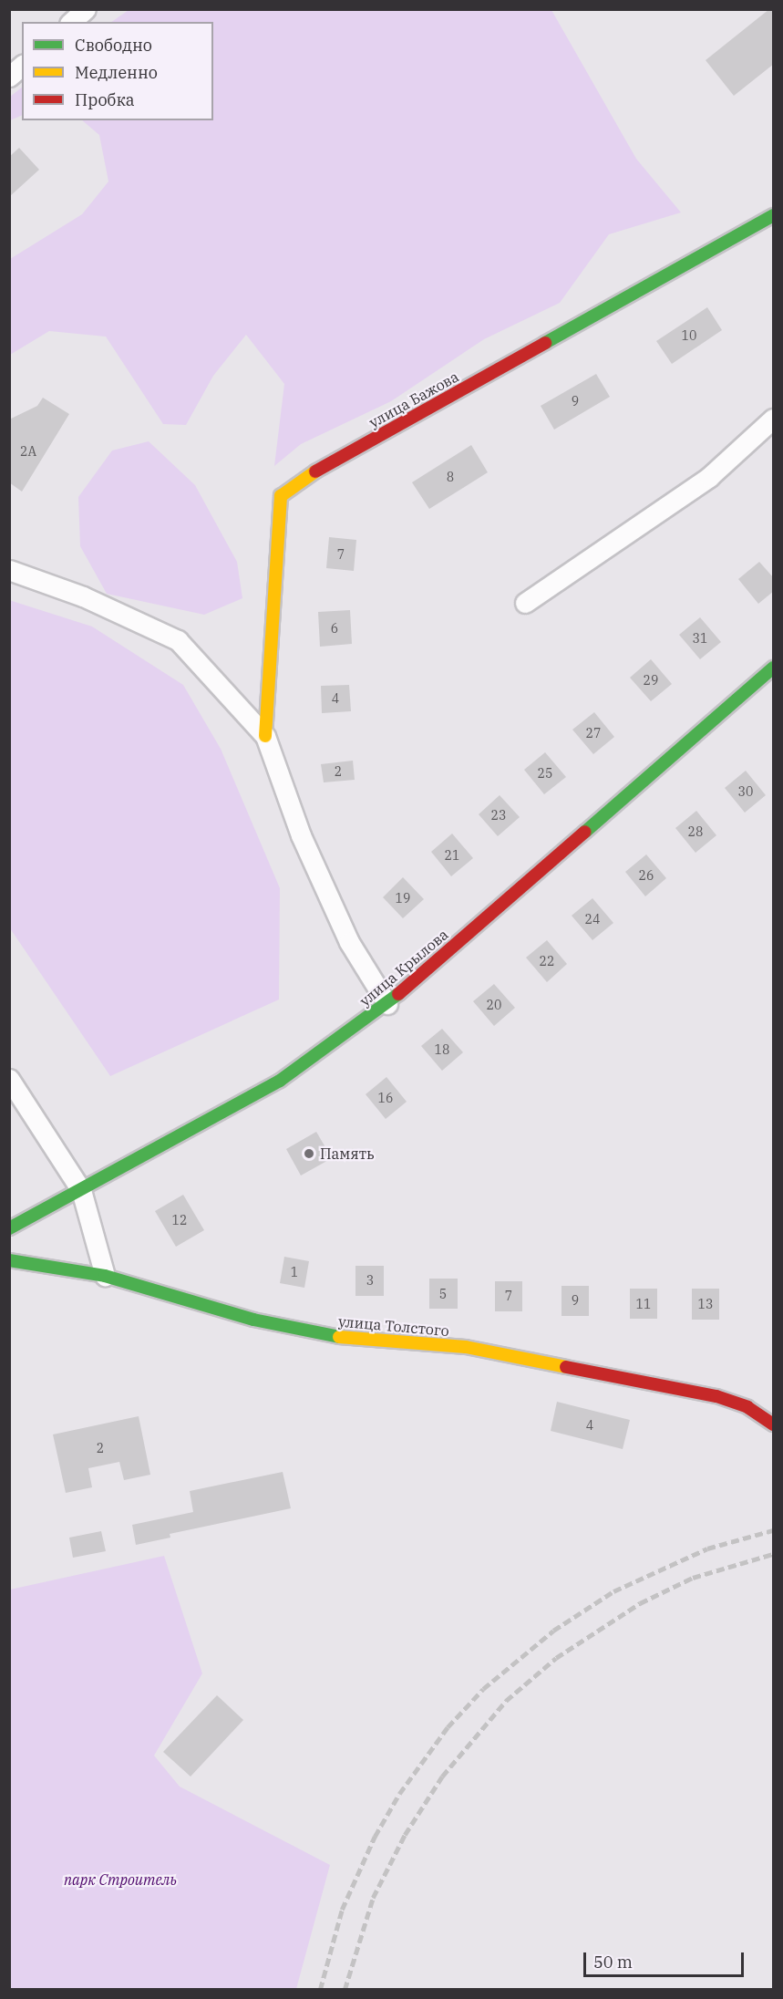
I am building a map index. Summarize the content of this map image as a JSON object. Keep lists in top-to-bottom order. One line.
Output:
{"streets":{"street":["улица Бажова","улица Крылова","улица Толстого"]},"parks":["парк Строитель"],"places":["Память"],"house_numbers":["10","9","2А","8","7","6","31","29","4","27","2","25","30","23","28","21","26","19","24","22","20","18","16","12","1","3","5","7","9","11","13","4","2"],"legend":["Свободно","Медленно","Пробка"],"scale_bar":"50 m"}
